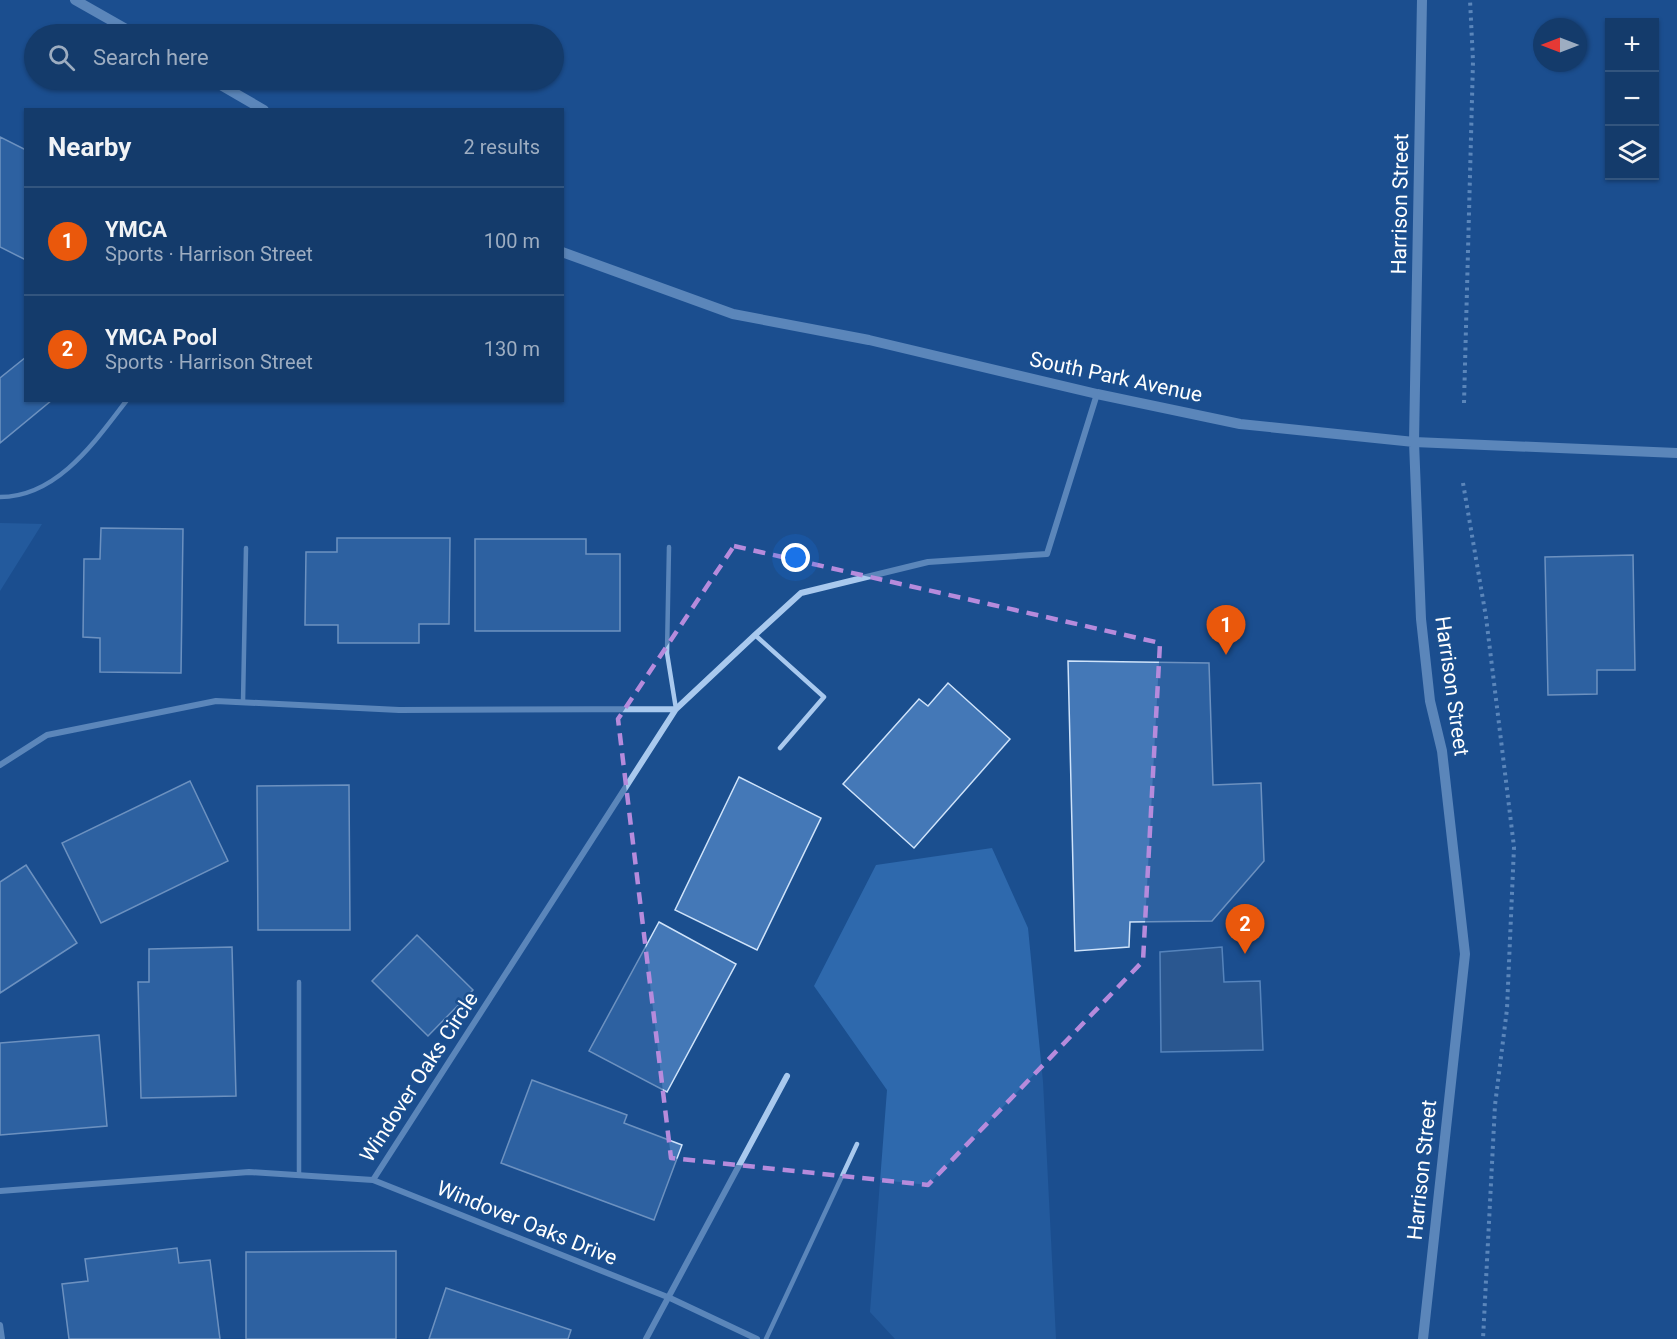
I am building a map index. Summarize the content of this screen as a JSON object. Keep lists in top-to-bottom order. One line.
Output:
{"streets":{"street":["Harrison Street","South Park Avenue","Windover Oaks Circle","Windover Oaks Drive"]},"crossings":[["Harrison Street","South Park Avenue"],["South Park Avenue","Windover Oaks Circle"],["Windover Oaks Circle","Windover Oaks Drive"]],"north":"left","page":{"map_buttons":["+","−"],"search":"Search here","heading":["Nearby","2 results"],"list":[{"mark":"1","name":"YMCA","note":"Sports · Harrison Street","value":"100 m"},{"mark":"2","name":"YMCA Pool","note":"Sports · Harrison Street","value":"130 m"}],"pins":["1","2"]}}
